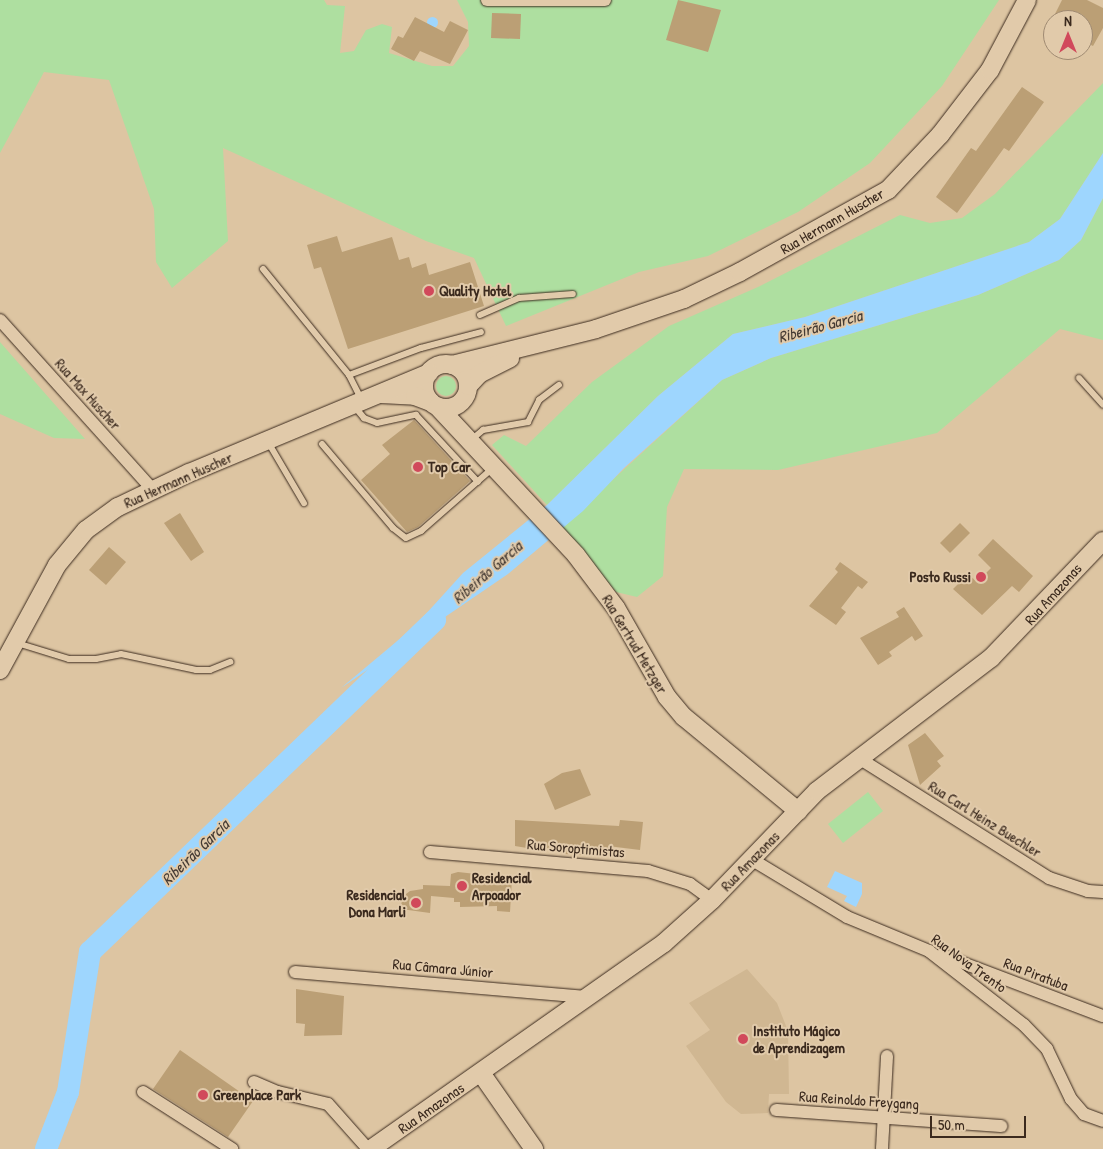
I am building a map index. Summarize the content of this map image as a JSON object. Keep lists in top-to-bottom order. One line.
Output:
{"streets":{"main road":["Rua Hermann Huscher","Rua Amazonas","Rua Gertrud Metzger"],"street":["Rua Max Huscher","Rua Carl Heinz Buechler","Rua Soroptimistas","Rua Nova Trento","Rua Câmara Júnior","Rua Piratuba","Rua Reinoldo Freygang"]},"crossings":[["Rua Hermann Huscher","Rua Max Huscher"],["Rua Hermann Huscher","Rua Gertrud Metzger"],["Rua Amazonas","Rua Gertrud Metzger"],["Rua Amazonas","Rua Carl Heinz Buechler"],["Rua Amazonas","Rua Soroptimistas"],["Rua Amazonas","Rua Nova Trento"],["Rua Amazonas","Rua Câmara Júnior"],["Rua Nova Trento","Rua Piratuba"]],"water":["Ribeirão Garcia"],"places":["Quality Hotel","Top Car","Posto Russi","Residencial Arpoador","Residencial Dona Marli","Instituto Mágico de Aprendizagem","Greenplace Park"],"scale_bar":"50 m","north":"top"}
